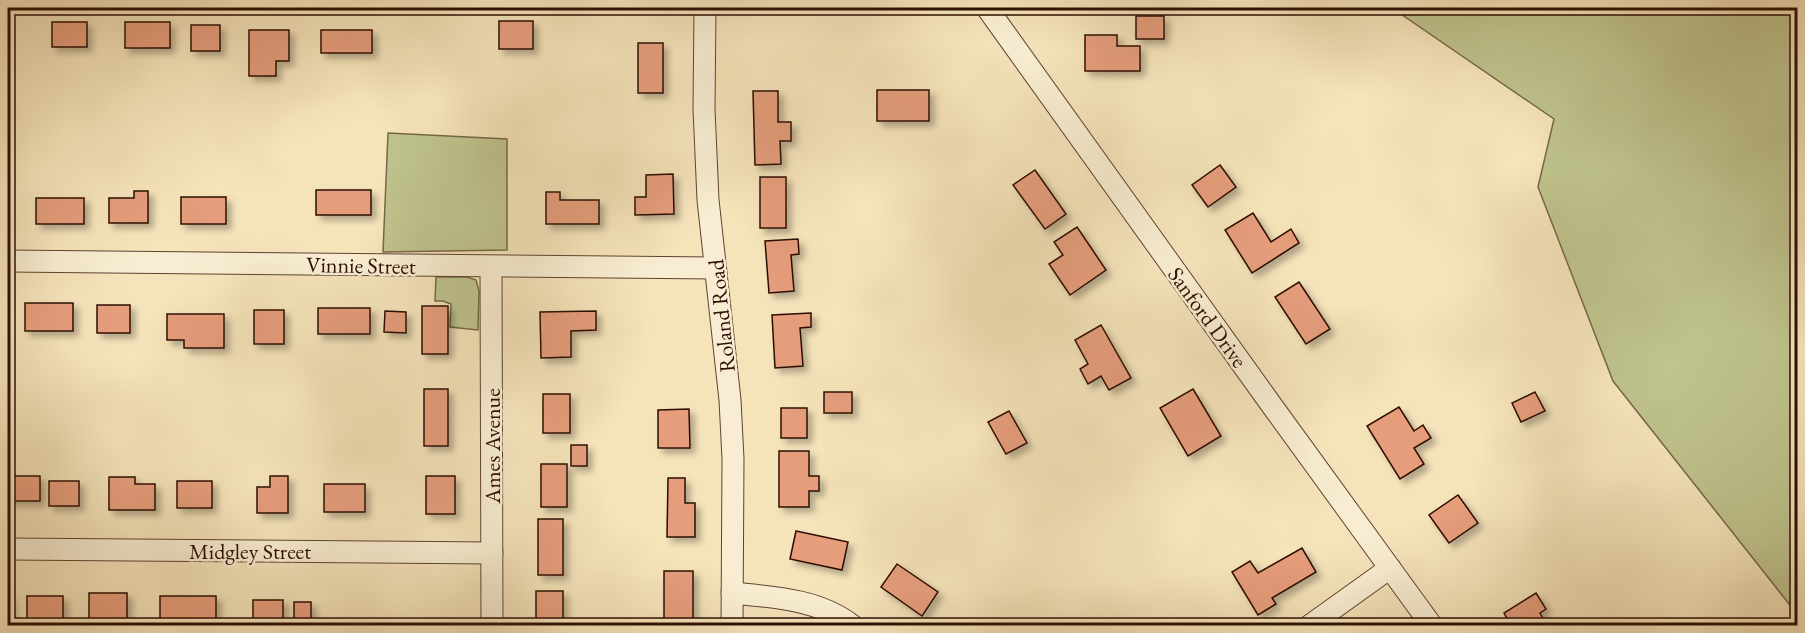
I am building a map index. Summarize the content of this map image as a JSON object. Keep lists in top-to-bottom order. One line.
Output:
{"streets":{"street":["Vinnie Street","Roland Road","Sanford Drive","Ames Avenue","Midgley Street"]},"crossings":[["Vinnie Street","Roland Road"],["Vinnie Street","Ames Avenue"],["Ames Avenue","Midgley Street"]]}
